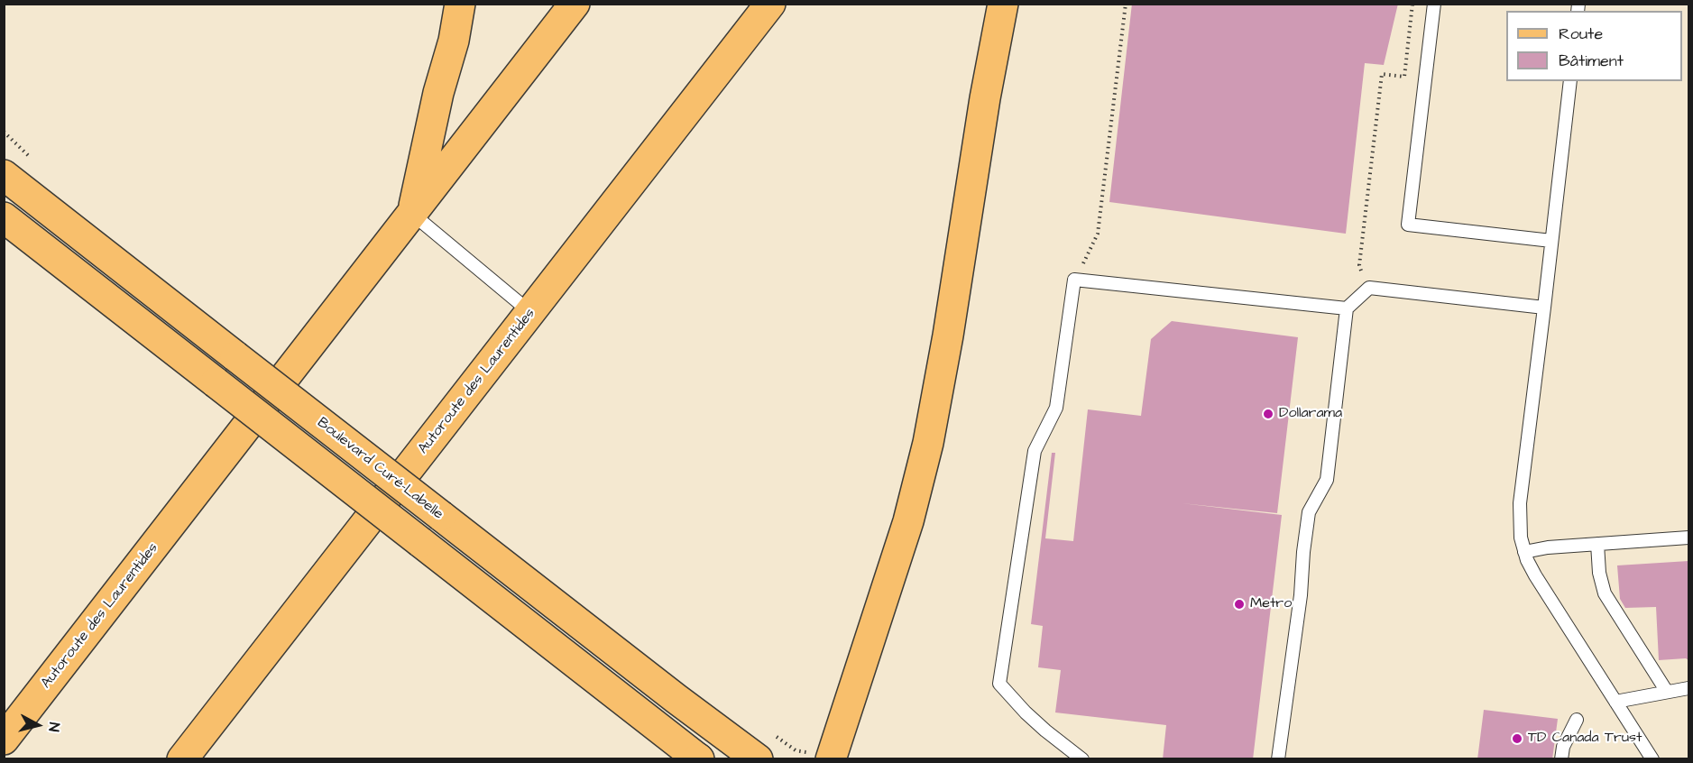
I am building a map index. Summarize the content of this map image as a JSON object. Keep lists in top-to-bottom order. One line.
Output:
{"streets":{"main road":["Autoroute des Laurentides","Boulevard Curé-Labelle"]},"places":["Dollarama","Metro","TD Canada Trust"],"legend":["Route","Bâtiment"],"north":"right"}
